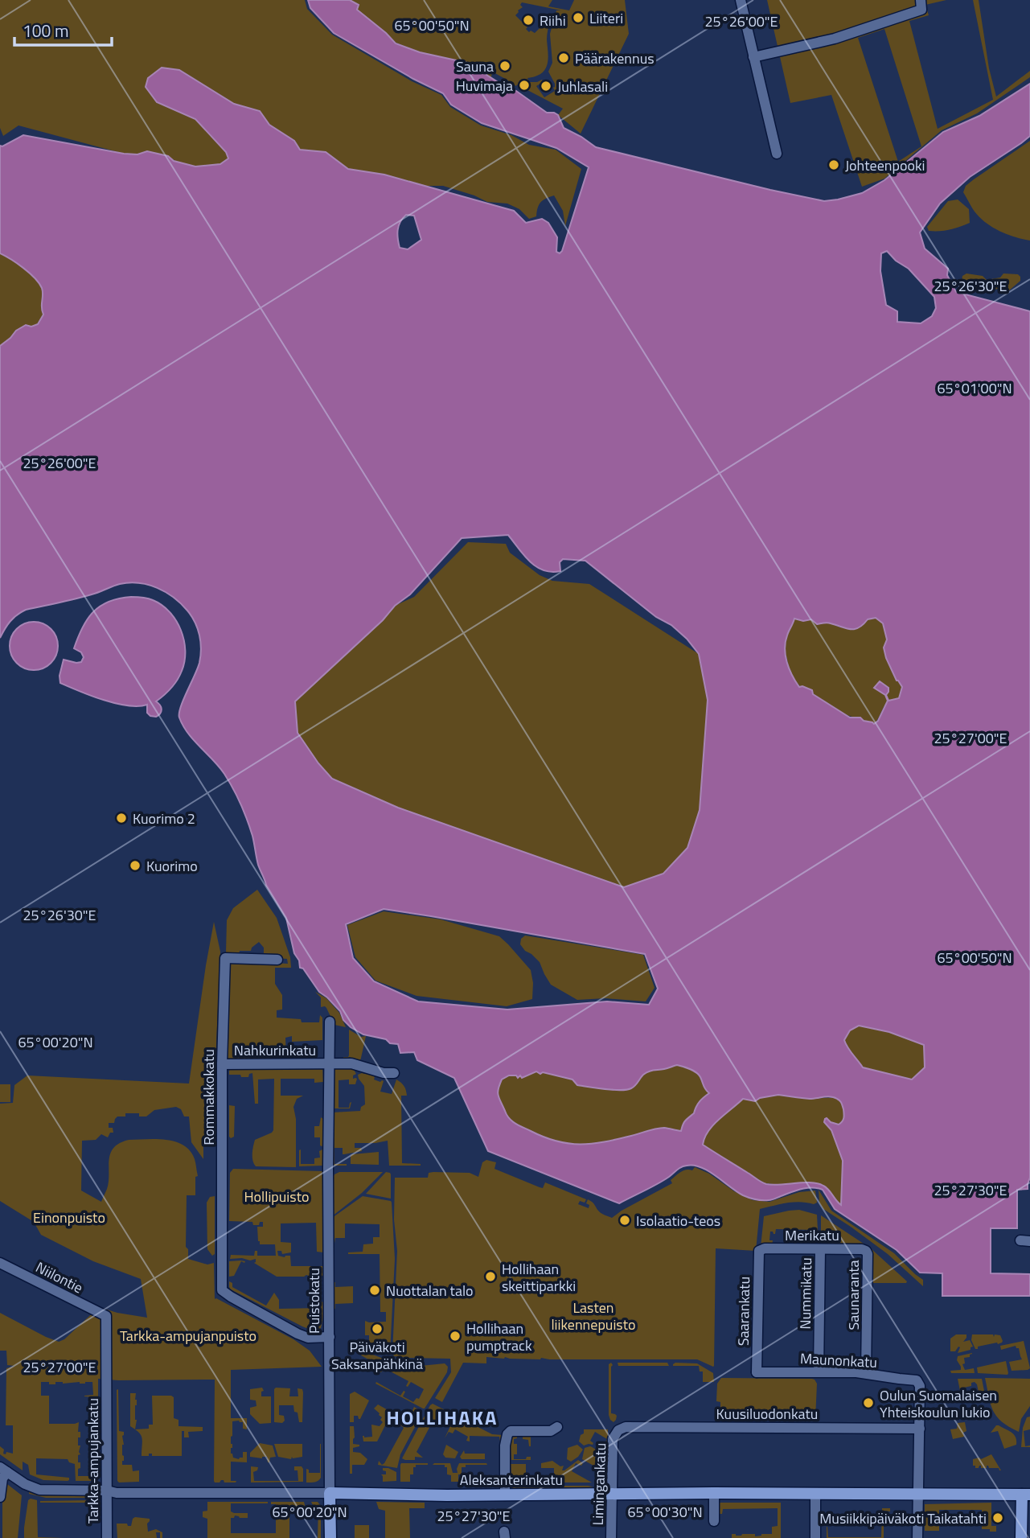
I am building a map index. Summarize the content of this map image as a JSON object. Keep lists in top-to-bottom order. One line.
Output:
{"streets":{"main road":["Puistokatu","Aleksanterinkatu"],"street":["Nahkurinkatu","Rommakkokatu","Merikatu","Niilontie","Nummikatu","Saunaranta","Saarankatu","Maunonkatu","Kuusiluodonkatu","Tarkka-ampujankatu","Limingankatu"]},"crossings":[["Nahkurinkatu","Rommakkokatu"],["Nahkurinkatu","Puistokatu"],["Rommakkokatu","Puistokatu"],["Merikatu","Nummikatu"],["Merikatu","Saunaranta"],["Merikatu","Saarankatu"],["Niilontie","Tarkka-ampujankatu"],["Nummikatu","Maunonkatu"],["Saunaranta","Maunonkatu"],["Puistokatu","Aleksanterinkatu"],["Saarankatu","Maunonkatu"],["Maunonkatu","Kuusiluodonkatu"],["Kuusiluodonkatu","Limingankatu"],["Tarkka-ampujankatu","Aleksanterinkatu"],["Aleksanterinkatu","Limingankatu"]],"districts":["HOLLIHAKA"],"parks":["Hollipuisto","Einonpuisto","Lasten liikennepuisto","Tarkka-ampujanpuisto"],"places":["Liiteri","Riihi","Päärakennus","Sauna","Huvimaja","Juhlasali","Johteenpooki","Kuorimo 2","Kuorimo","Isolaatio-teos","Hollihaan skeittiparkki","Nuottalan talo","Päiväkoti Saksanpähkinä","Hollihaan pumptrack","Oulun Suomalaisen Yhteiskoulun lukio","Musiikkipäiväkoti Taikatahti"],"scale_bar":"100 m","coordinates":["25°26'00\"E","65°00'50\"N","25°26'30\"E","65°01'00\"N","25°27'00\"E","65°00'20\"N","25°27'30\"E","65°00'30\"N"]}
